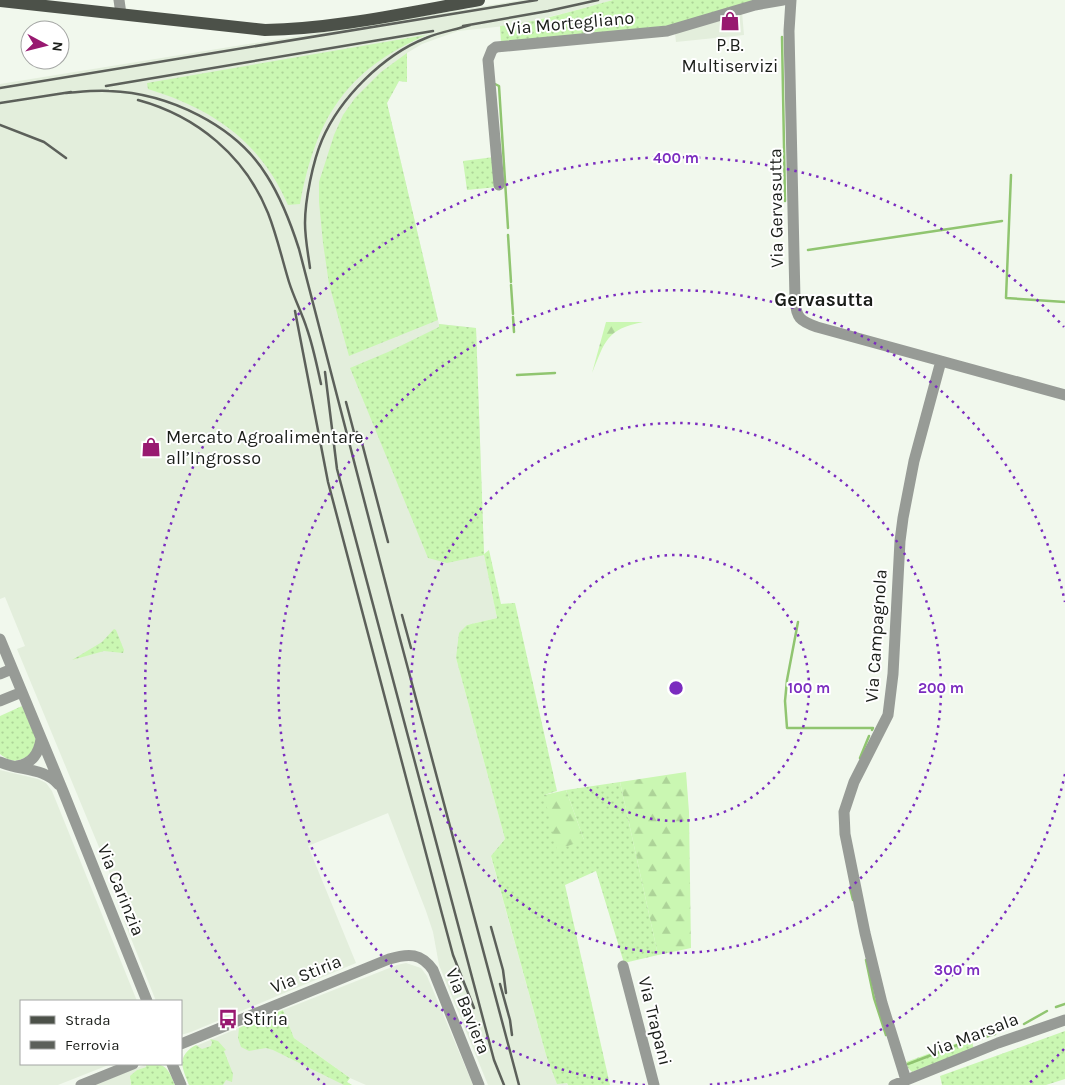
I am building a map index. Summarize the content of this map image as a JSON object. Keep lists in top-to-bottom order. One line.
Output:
{"streets":{"street":["Via Mortegliano","Via Gervasutta","Via Campagnola","Via Carinzia","Via Stiria","Via Baviera","Via Trapani","Via Marsala"]},"crossings":[["Via Gervasutta","Via Campagnola"],["Via Campagnola","Via Marsala"],["Via Stiria","Via Baviera"]],"districts":["Gervasutta"],"places":{"shop":["P.B. Multiservizi","Mercato Agroalimentare all’Ingrosso"],"bus stop":["Stiria"]},"legend":["Strada","Ferrovia"],"north":"right","rings":["400 m","100 m","200 m","300 m"]}
